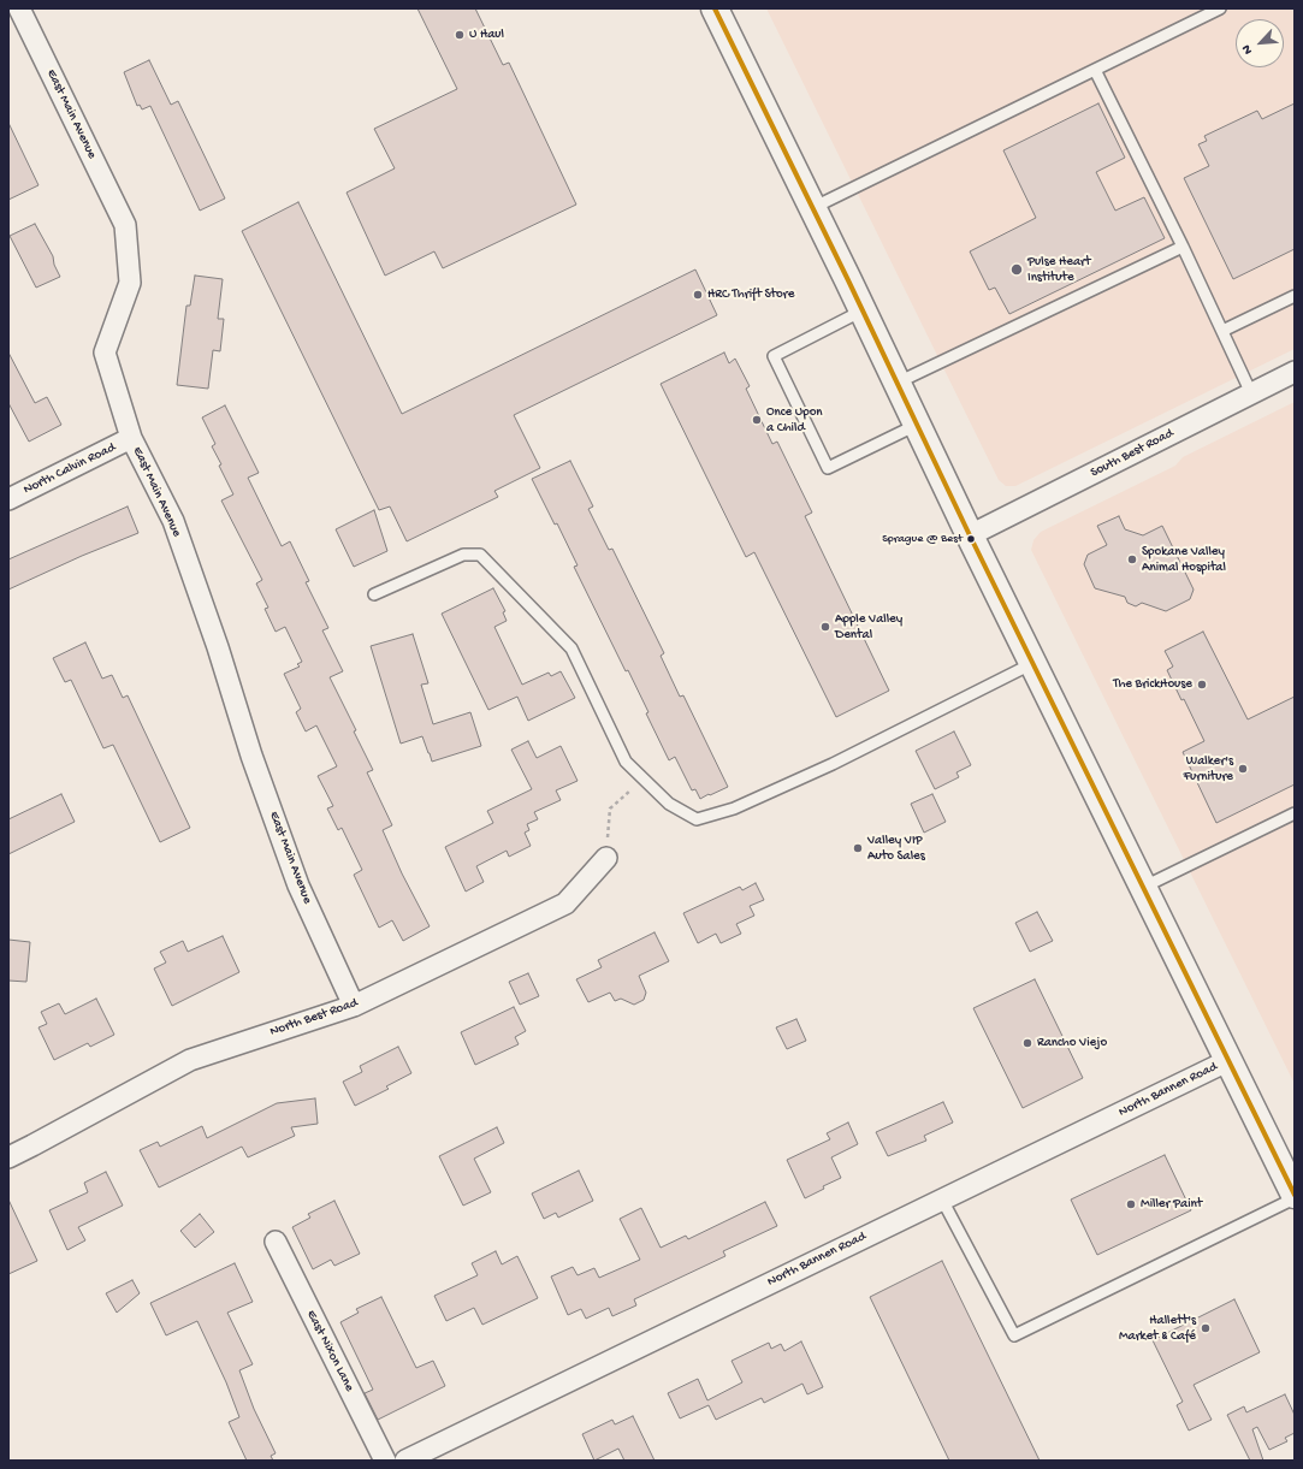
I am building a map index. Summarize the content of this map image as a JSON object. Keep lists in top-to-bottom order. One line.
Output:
{"streets":{"street":["East Main Avenue","South Best Road","North Calvin Road","North Best Road","North Bannen Road","East Nixon Lane"]},"crossings":[["East Main Avenue","North Calvin Road"],["East Main Avenue","North Best Road"]],"places":["U Haul","Pulse Heart Institute","HRC Thrift Store","Once Upon a Child","Sprague @ Best","Spokane Valley Animal Hospital","Apple Valley Dental","The BrickHouse","Walker's Furniture","Valley VIP Auto Sales","Rancho Viejo","Miller Paint","Hallett's Market & Café"],"north":"bottom left"}
